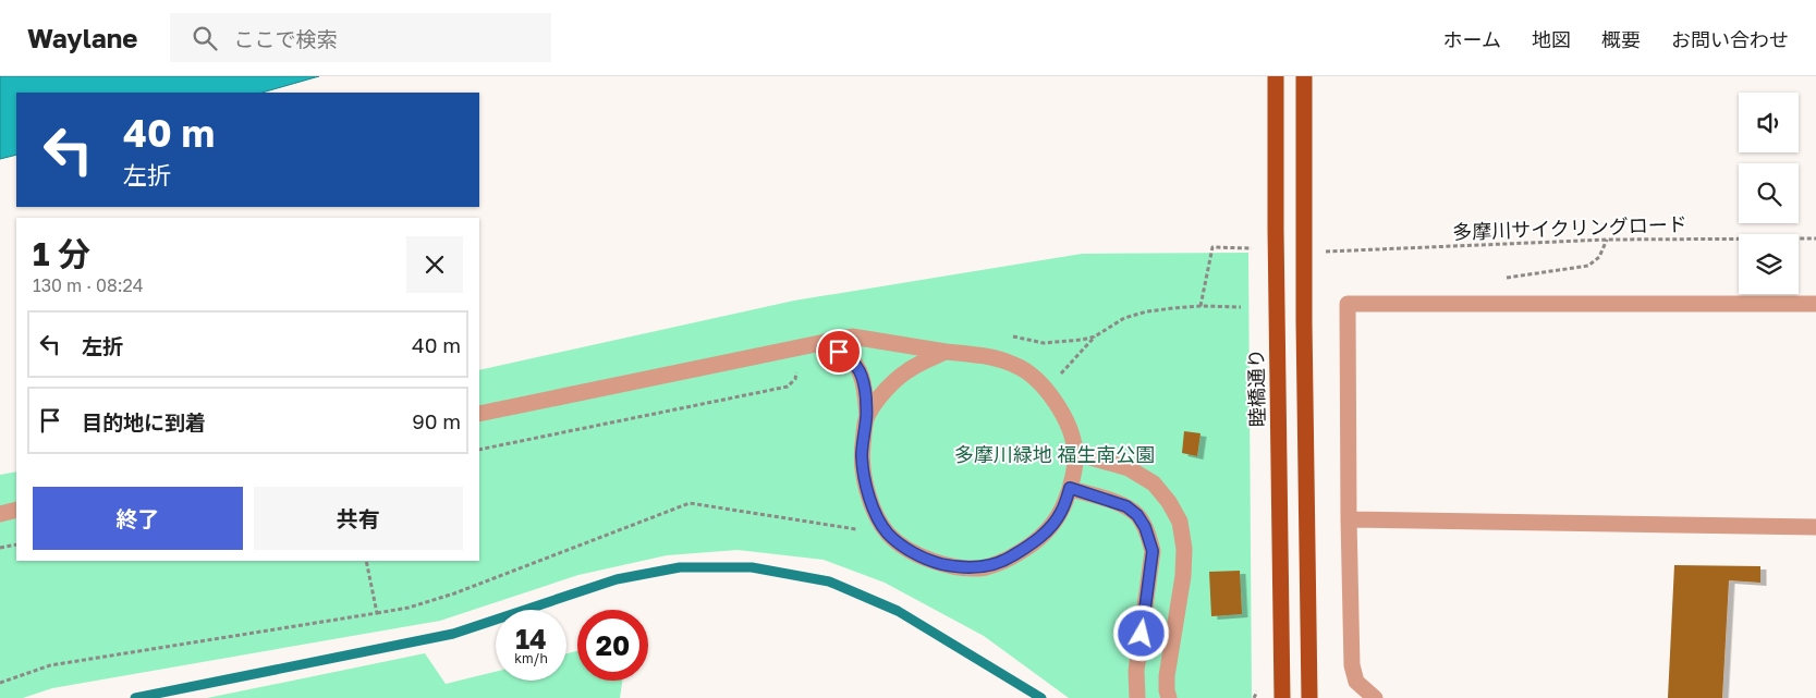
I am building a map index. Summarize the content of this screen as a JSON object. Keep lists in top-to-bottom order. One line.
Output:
{"streets":{"main road":["睦橋通り"],"path":["多摩川サイクリングロード"]},"parks":["多摩川緑地 福生南公園"],"page":{"header":"Waylane","search":"ここで検索","nav":["ホーム","地図","概要","お問い合わせ"],"turn":["40 m","左折"],"heading":["1 分","130 m · 08:24"],"list":[{"name":"左折","value":"40 m"},{"name":"目的地に到着","value":"90 m"}],"buttons":["終了","共有"],"speed":"14 km/h","limit":"20"}}
